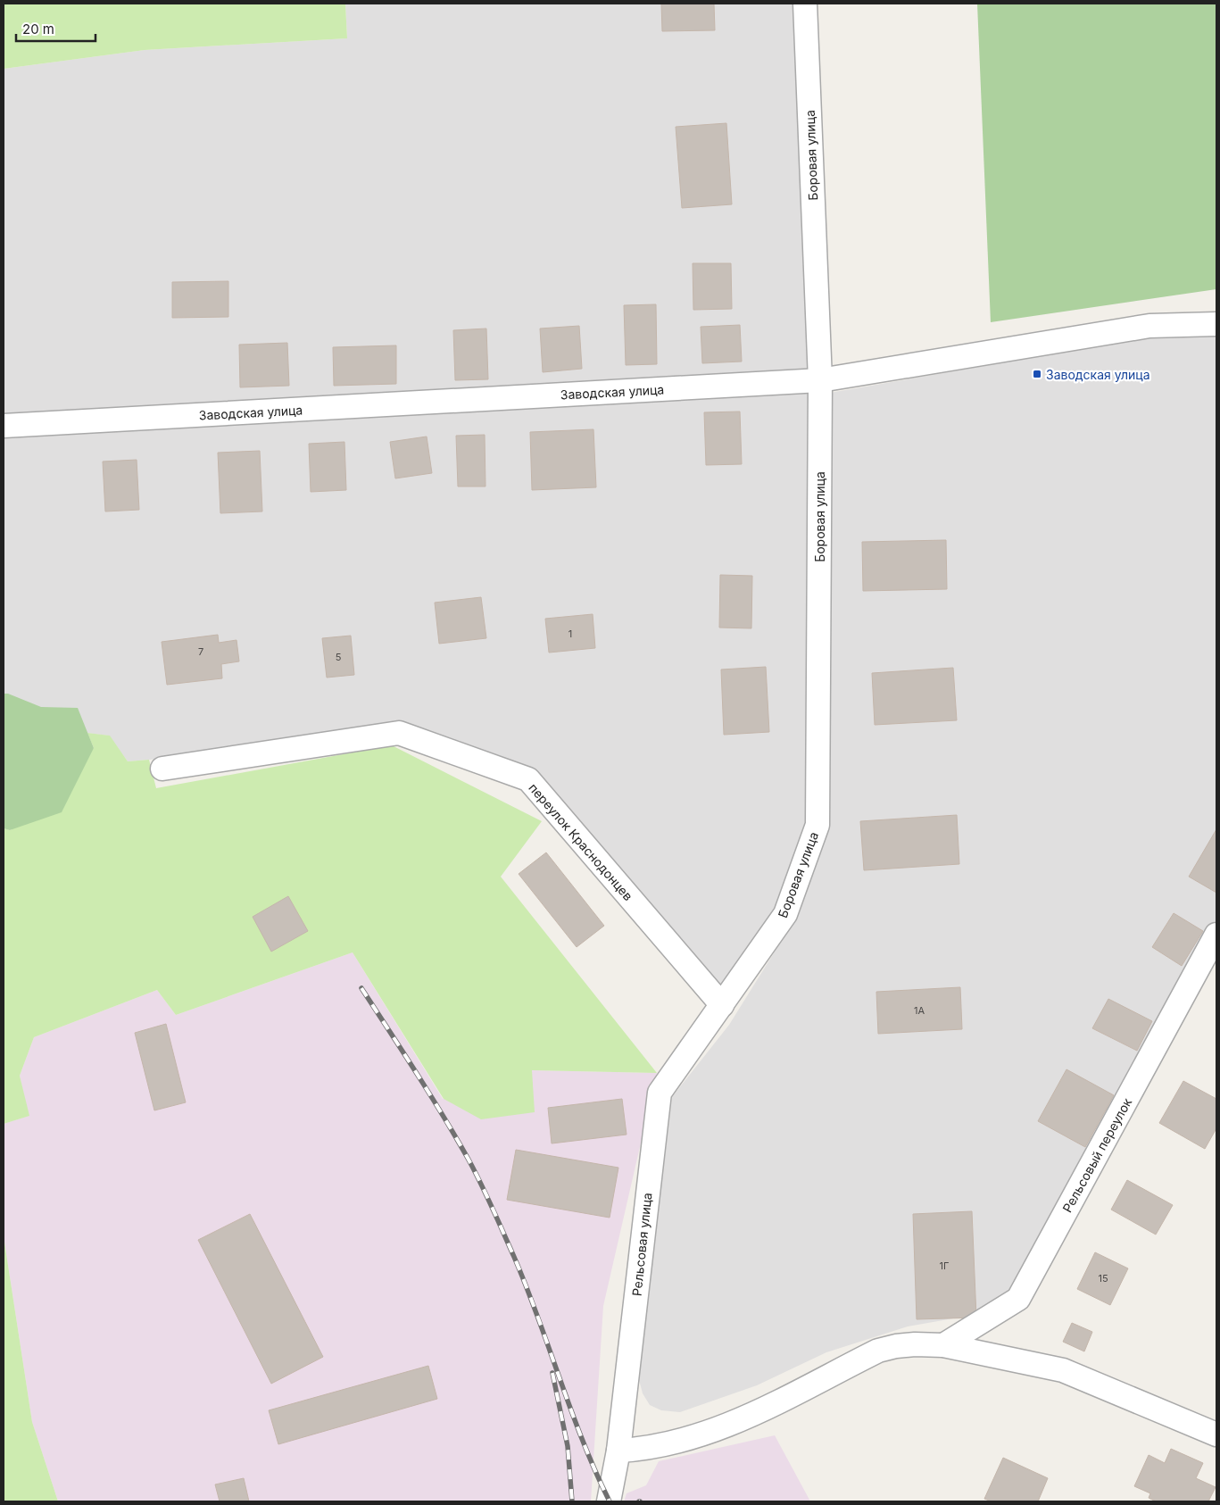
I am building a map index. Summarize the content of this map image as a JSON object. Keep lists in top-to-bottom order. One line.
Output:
{"streets":{"street":["Боровая улица","Заводская улица","переулок Краснодонцев","Рельсовый переулок","Рельсовая улица"]},"crossings":[["Боровая улица","Заводская улица"],["Боровая улица","переулок Краснодонцев"],["Боровая улица","Рельсовая улица"],["переулок Краснодонцев","Рельсовая улица"]],"places":{"transit":["Заводская улица"]},"house_numbers":["1","7","5","1А","1Г","15"],"scale_bar":"20 m"}
